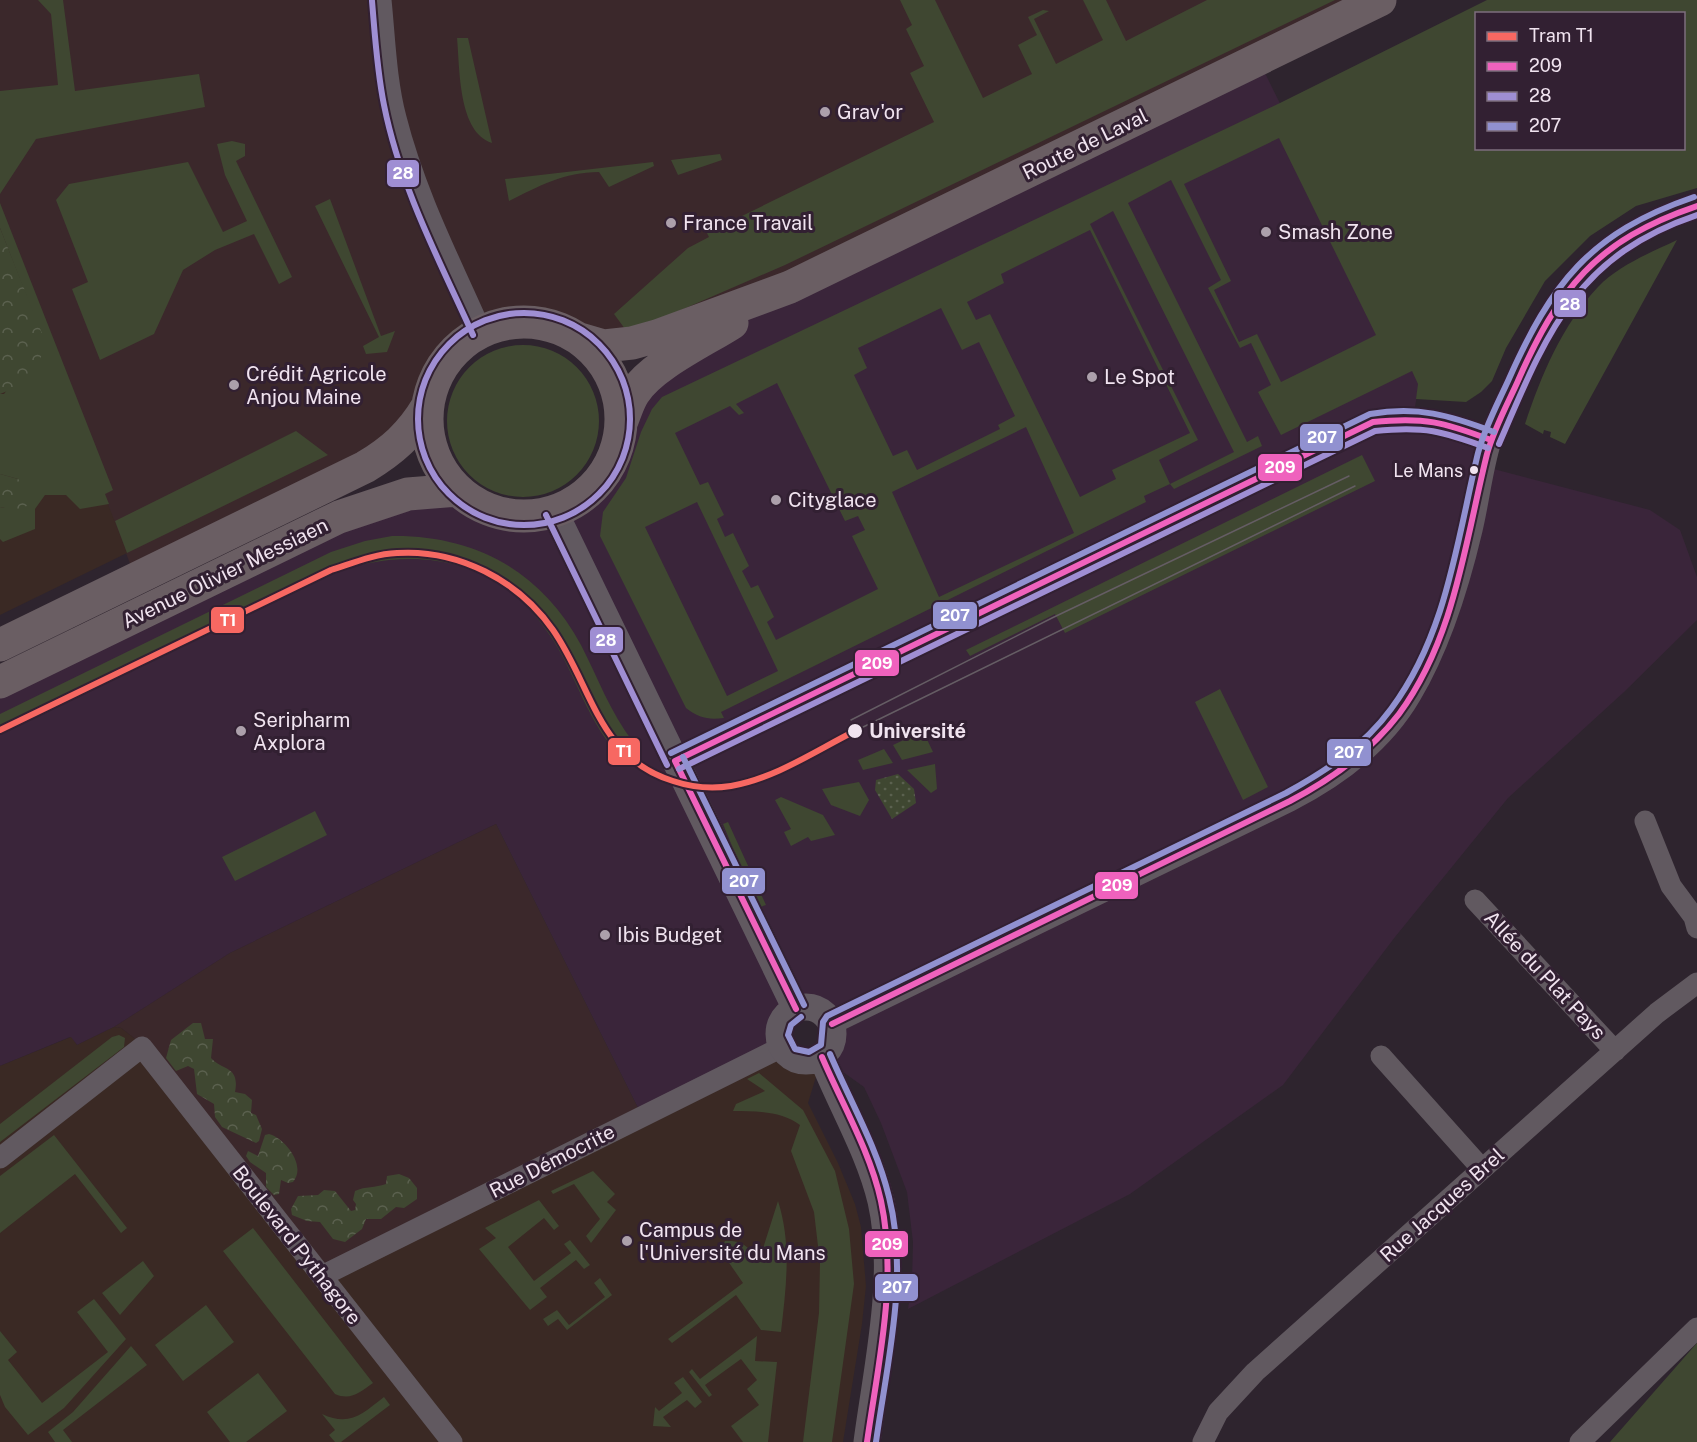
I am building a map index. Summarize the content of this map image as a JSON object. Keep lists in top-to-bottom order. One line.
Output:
{"streets":{"main road":["Route de Laval","Avenue Olivier Messiaen"],"street":["Allée du Plat Pays","Rue Démocrite","Rue Jacques Brel","Boulevard Pythagore"]},"crossings":[["Route de Laval","Avenue Olivier Messiaen"],["Allée du Plat Pays","Rue Jacques Brel"],["Rue Démocrite","Boulevard Pythagore"]],"places":["Grav'or","France Travail","Smash Zone","Le Spot","Crédit Agricole Anjou Maine","Le Mans","Cityglace","Seripharm Axplora","Université","Ibis Budget","Campus de l'Université du Mans"],"lines":["transit line 28","transit line 207","transit line 209","tram line T1"],"legend":["Tram T1","209","28","207"]}
